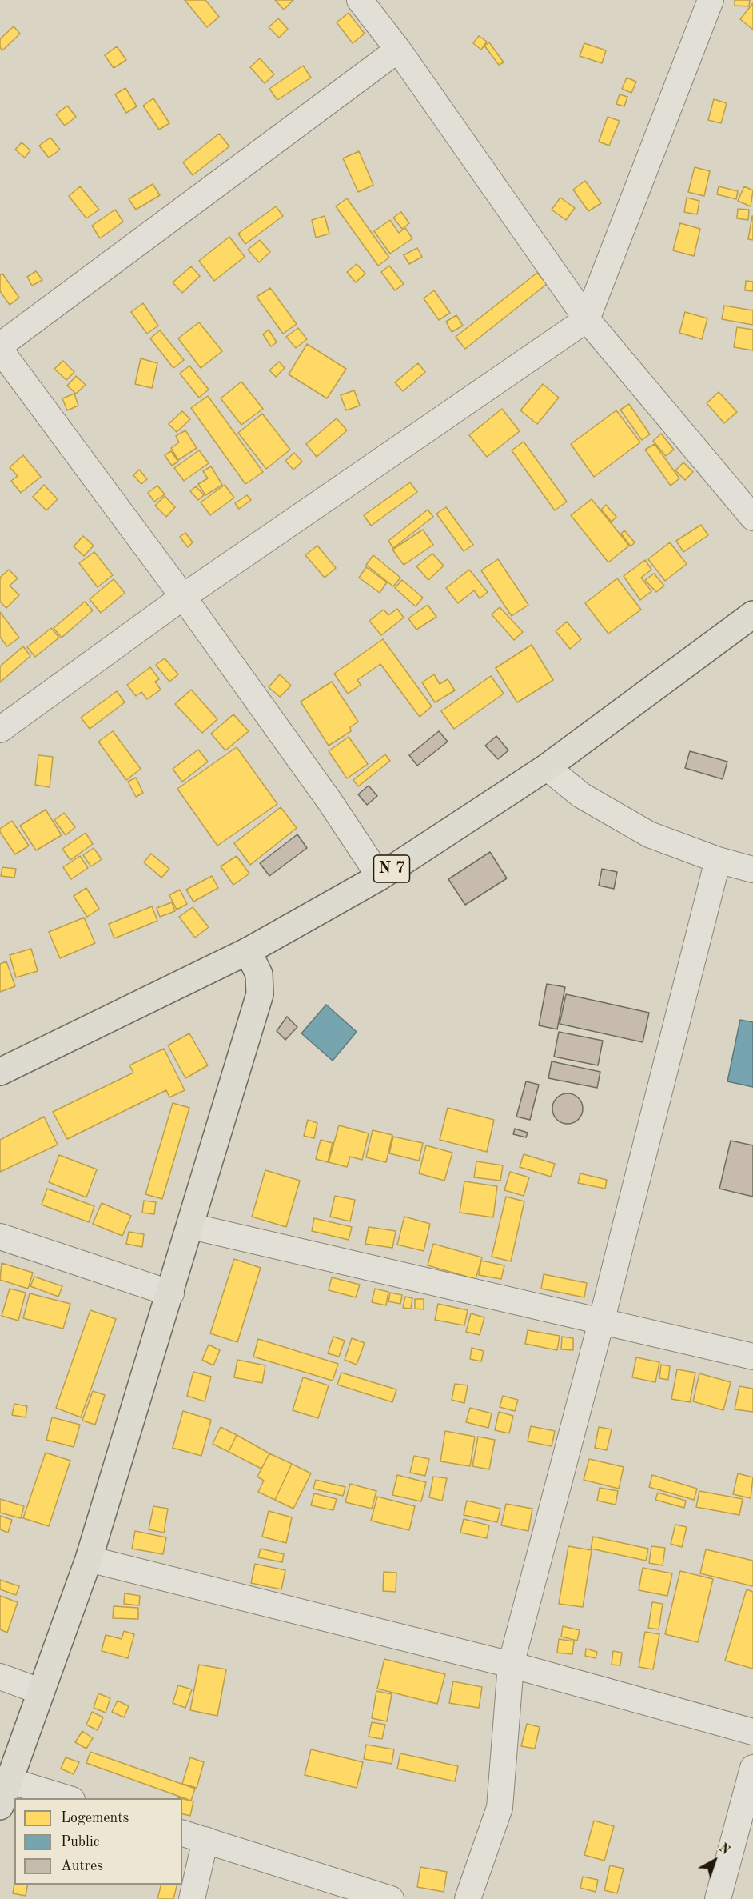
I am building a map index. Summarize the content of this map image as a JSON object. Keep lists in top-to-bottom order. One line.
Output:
{"streets":{"main road":["N 7"]},"legend":["Logements","Public","Autres"],"north":"top right"}
